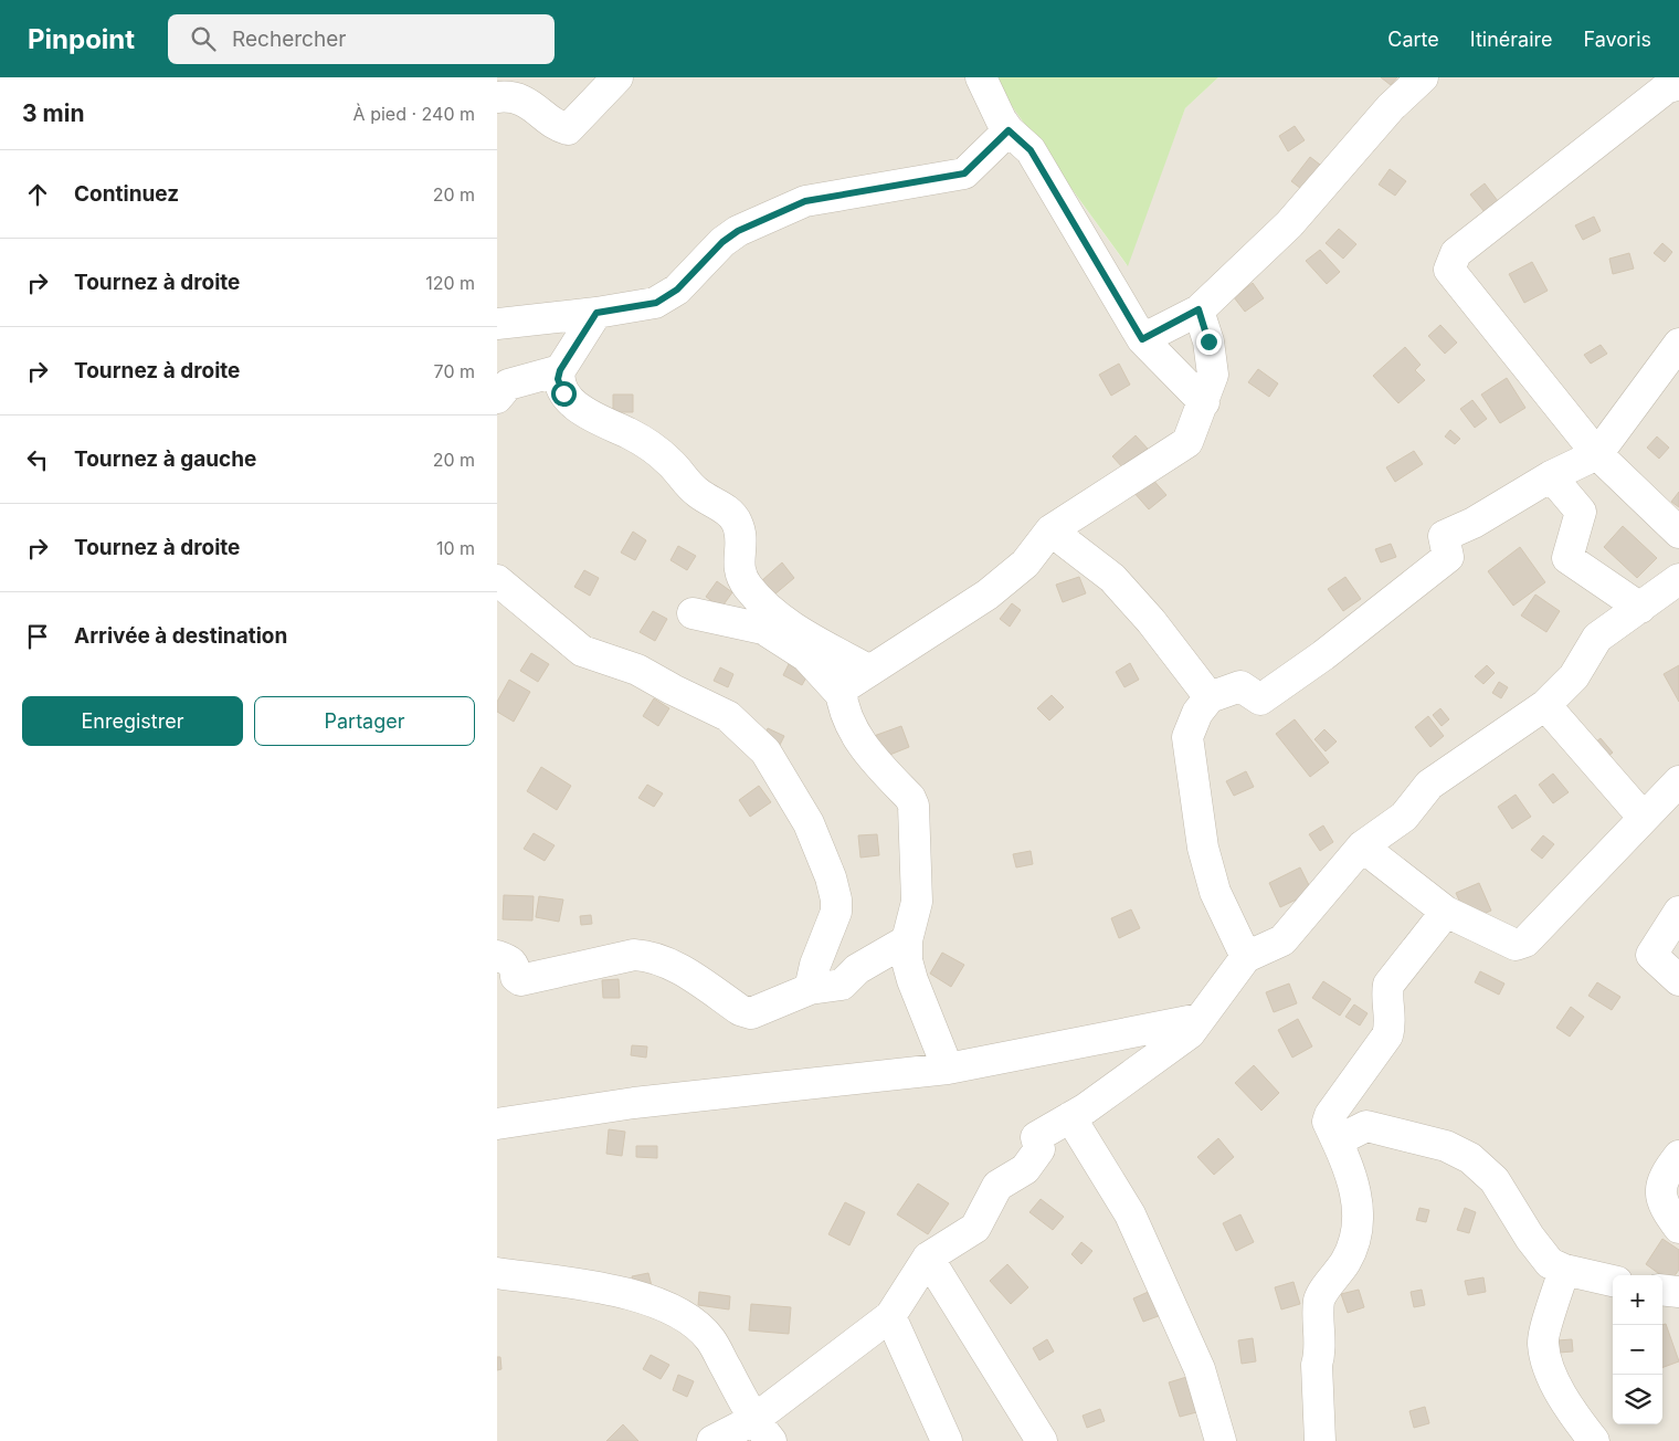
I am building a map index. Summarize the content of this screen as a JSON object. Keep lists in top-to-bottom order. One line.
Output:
{"page":{"header":"Pinpoint","search":"Rechercher","nav":["Carte","Itinéraire","Favoris"],"heading":["3 min","À pied · 240 m"],"list":[["Continuez","20 m"],["Tournez à droite","120 m"],["Tournez à droite","70 m"],["Tournez à gauche","20 m"],["Tournez à droite","10 m"],"Arrivée à destination"],"buttons":["Enregistrer","Partager"],"map_buttons":["+","−"]}}
